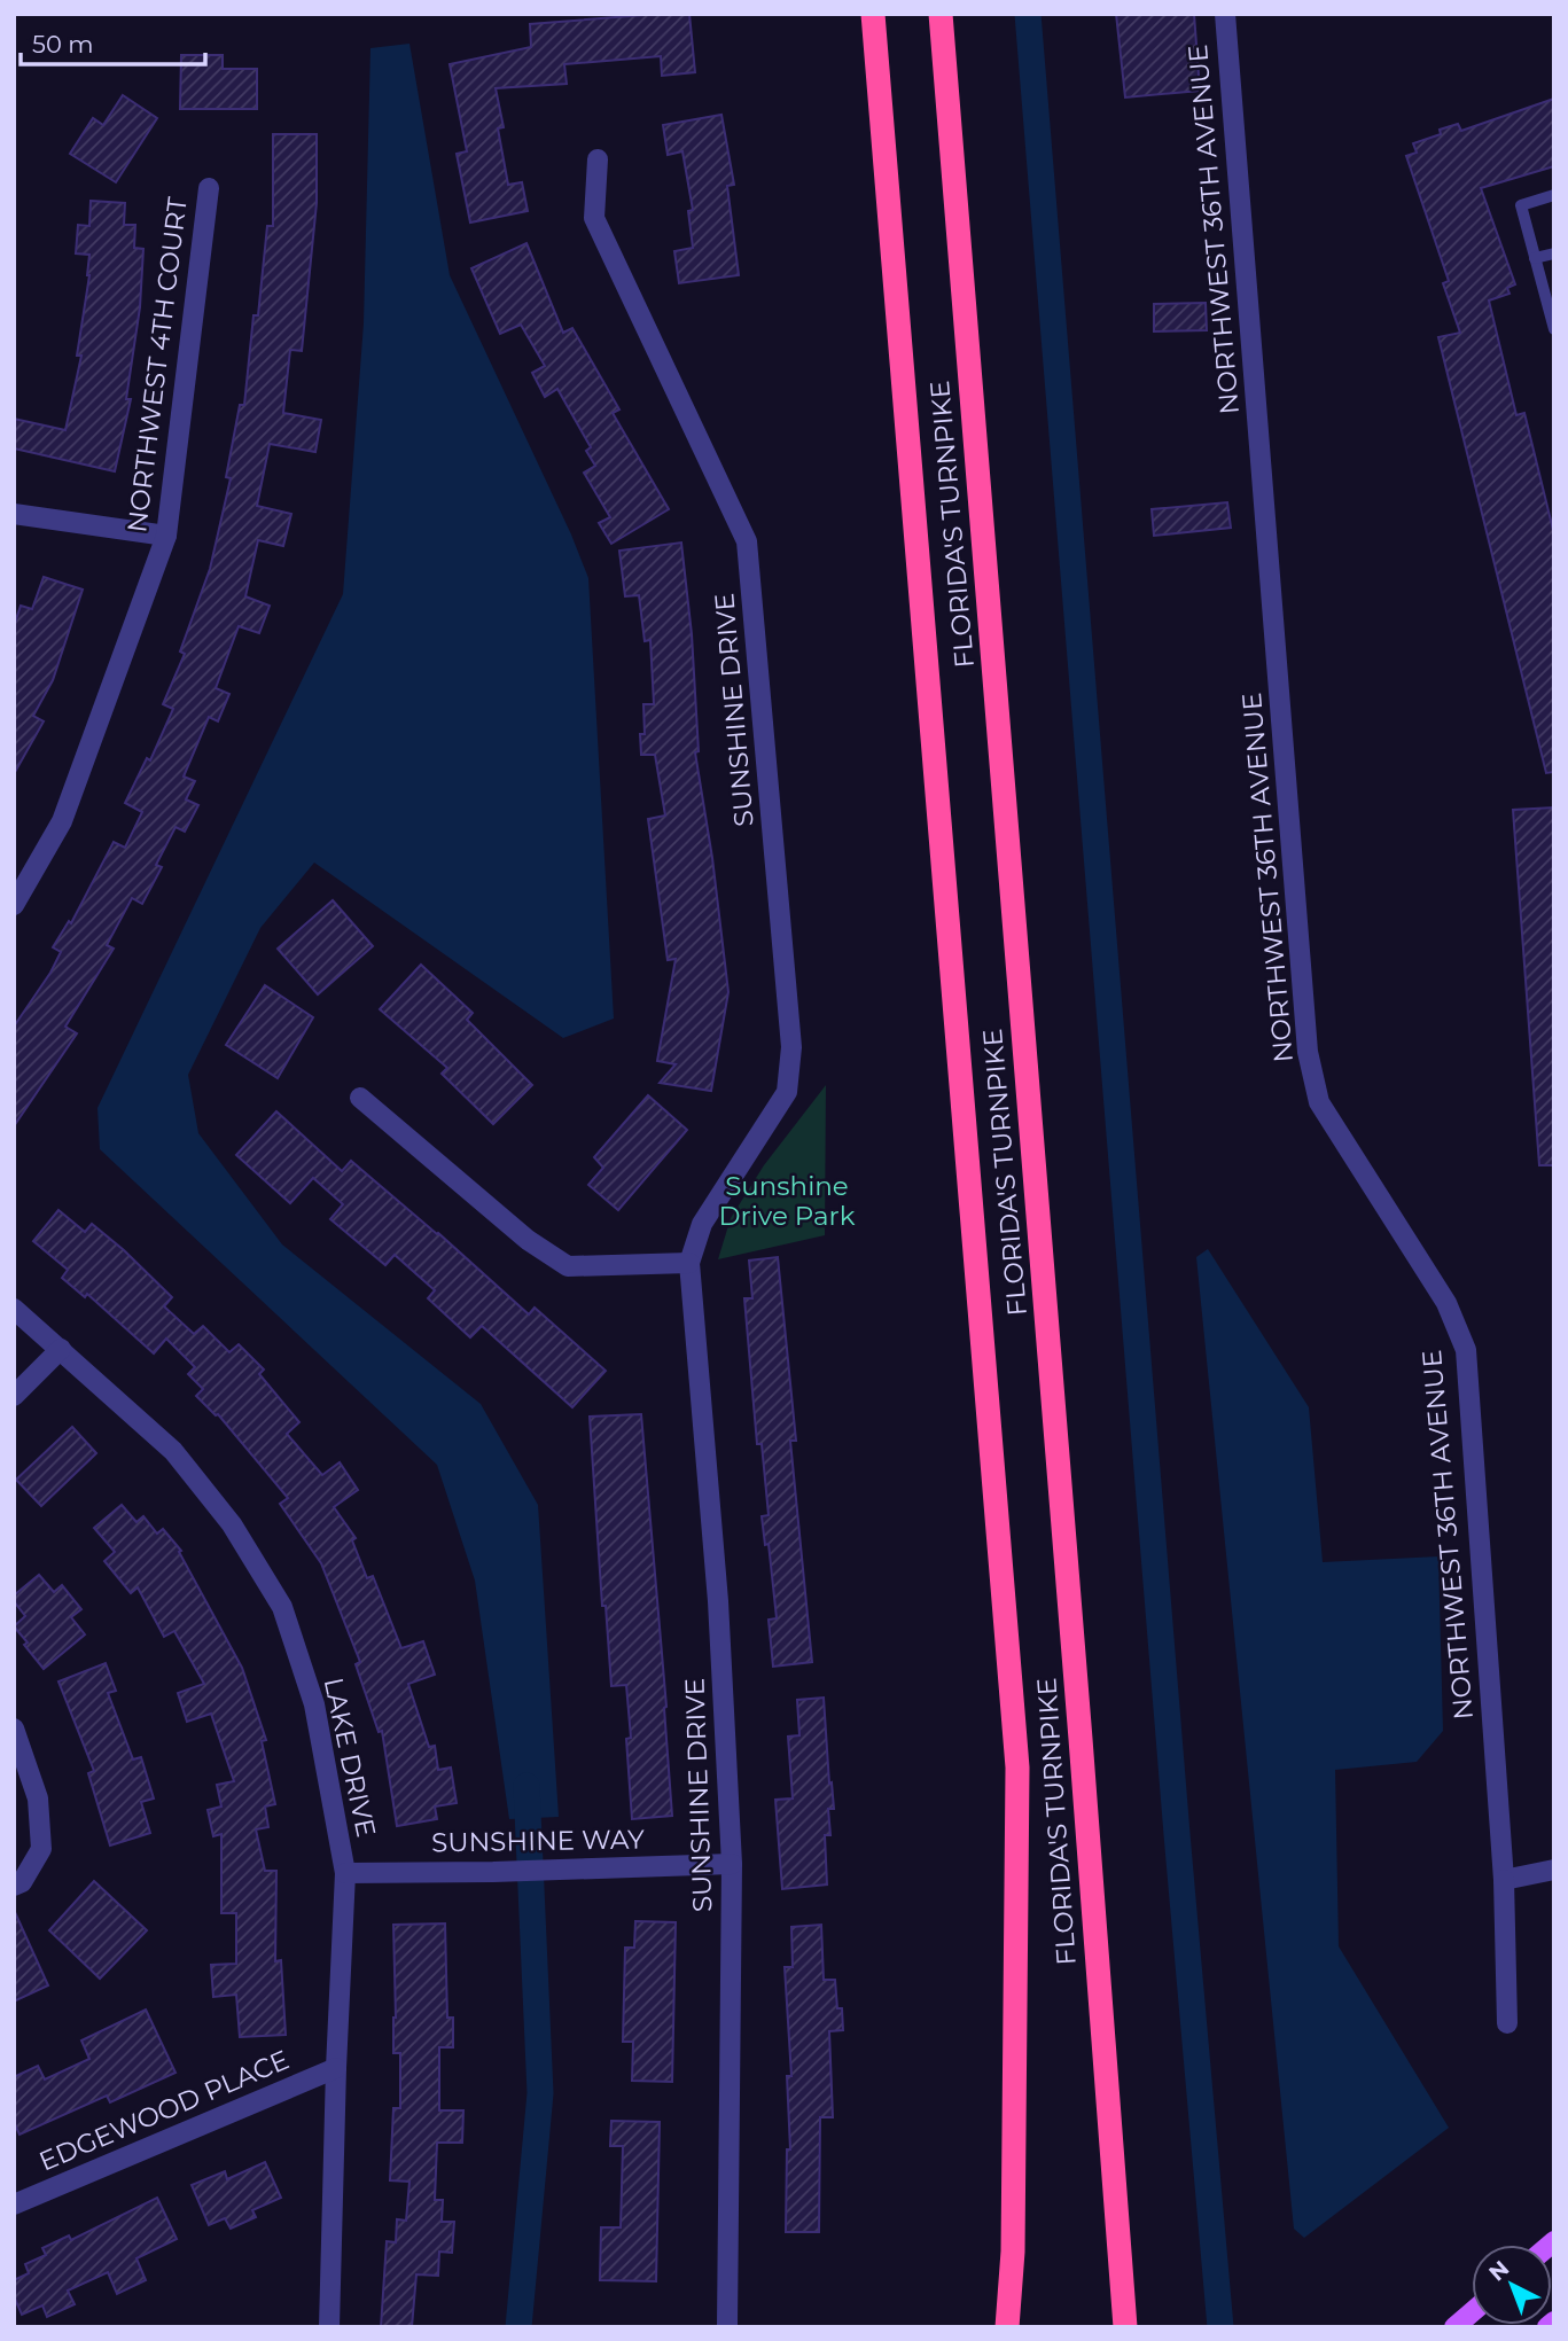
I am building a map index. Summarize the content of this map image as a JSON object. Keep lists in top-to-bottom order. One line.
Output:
{"streets":{"highway":["FLORIDA'S TURNPIKE"],"street":["NORTHWEST 36TH AVENUE","NORTHWEST 4TH COURT","SUNSHINE DRIVE","LAKE DRIVE","SUNSHINE WAY","EDGEWOOD PLACE"]},"crossings":[["SUNSHINE DRIVE","SUNSHINE WAY"],["LAKE DRIVE","SUNSHINE WAY"],["LAKE DRIVE","EDGEWOOD PLACE"]],"parks":["Sunshine Drive Park"],"scale_bar":"50 m","north":"top left"}
